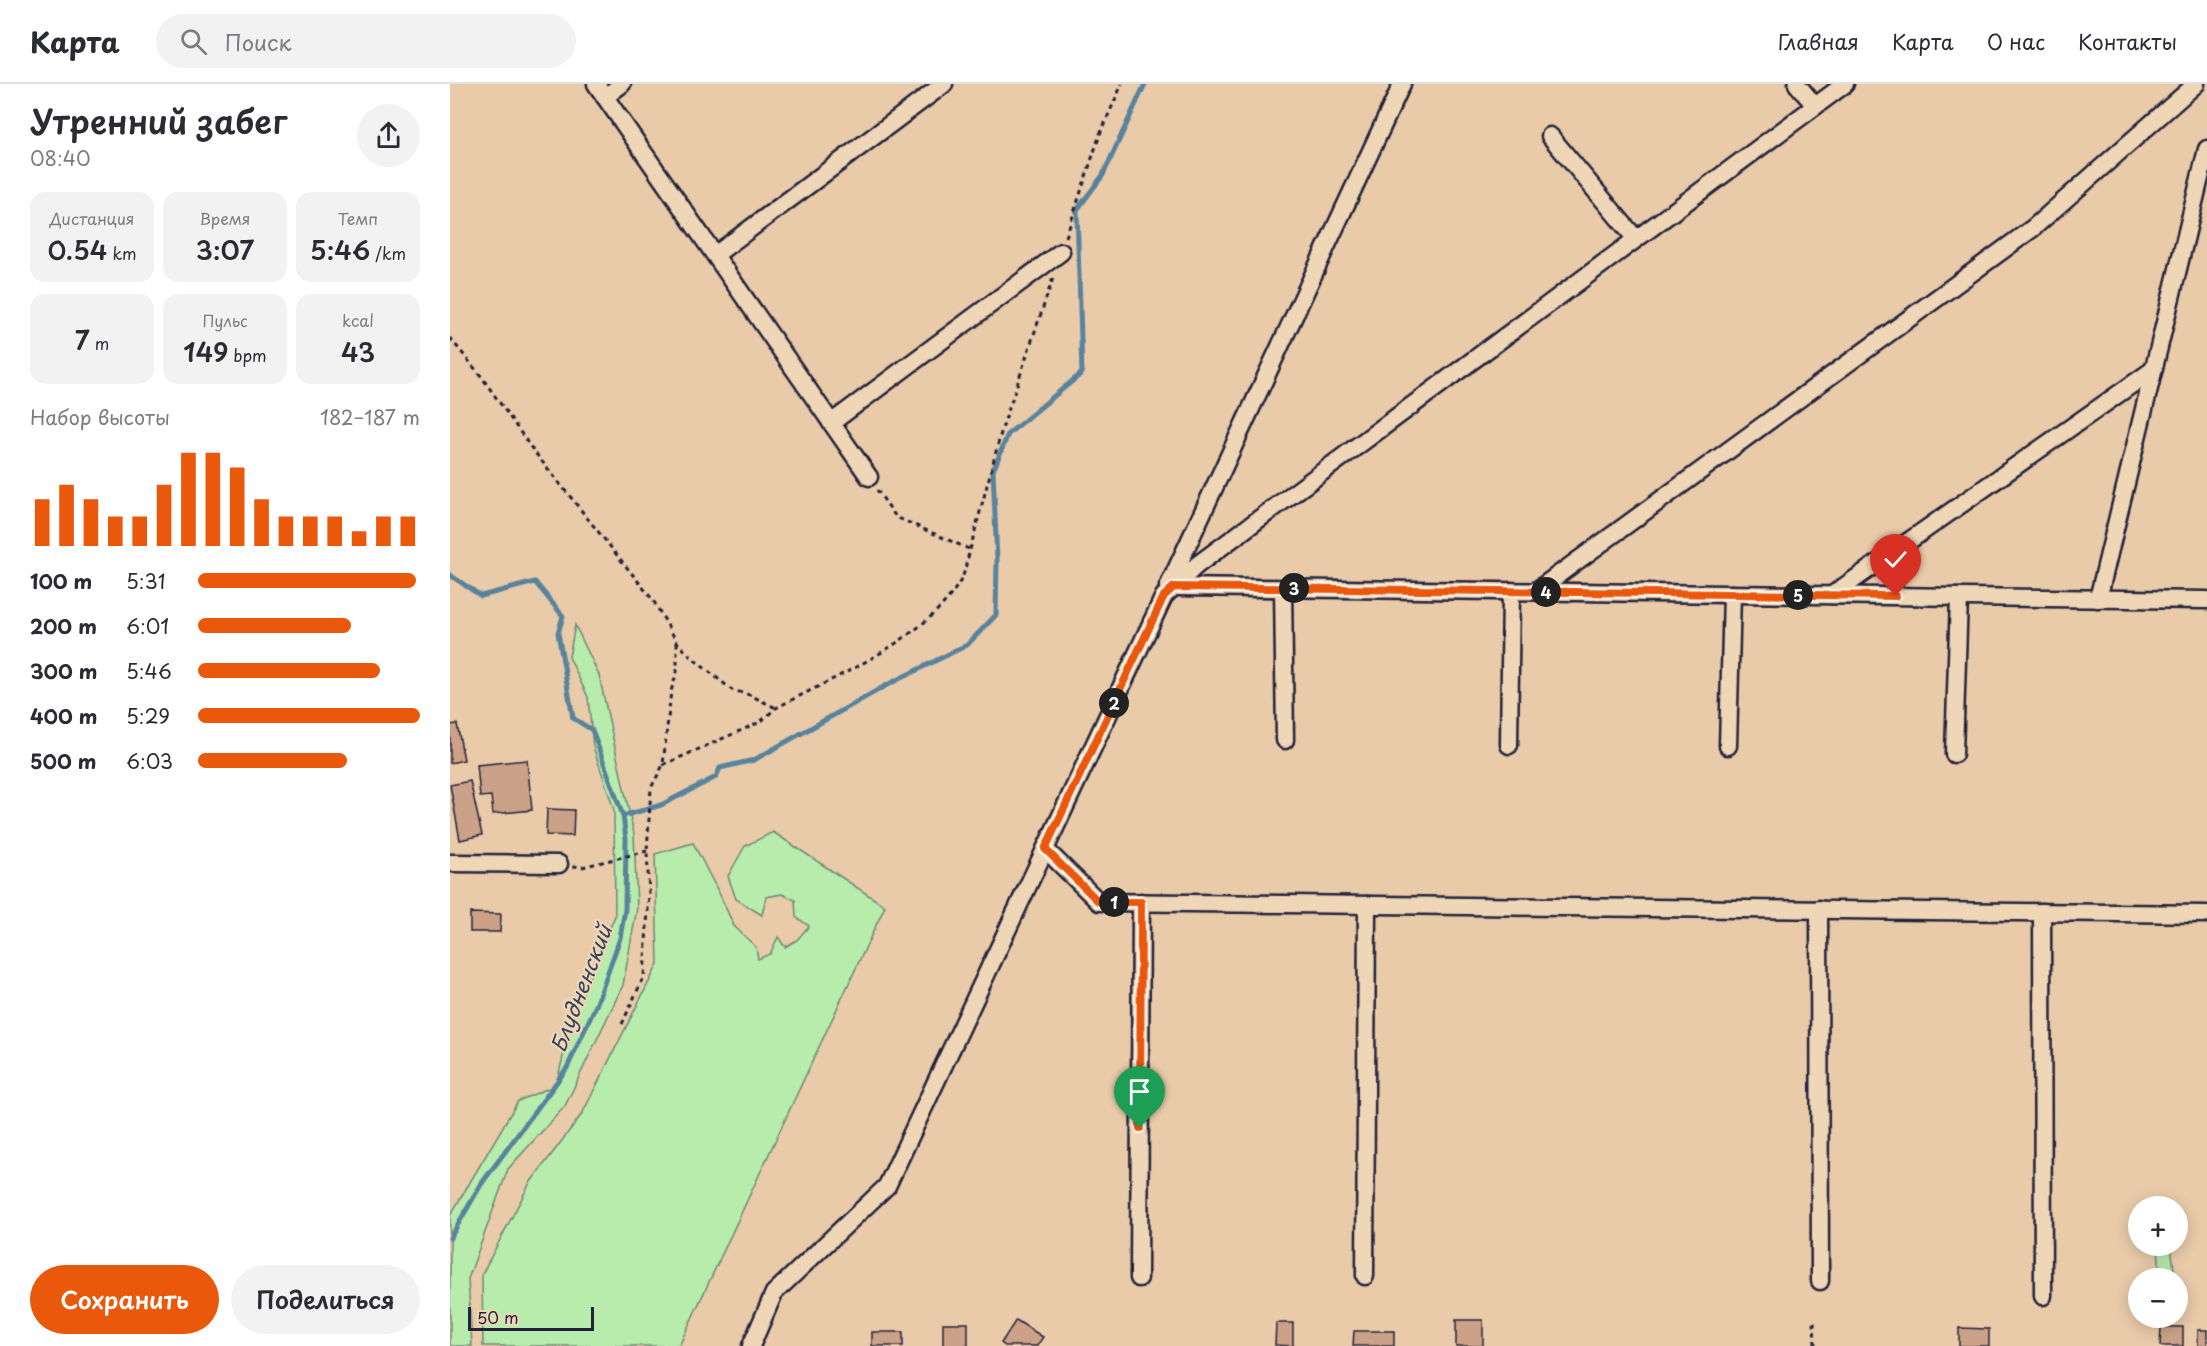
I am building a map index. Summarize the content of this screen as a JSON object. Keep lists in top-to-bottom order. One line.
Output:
{"water":["Блудненский"],"scale_bar":"50 m","page":{"header":"Карта","search":"Поиск","nav":["Главная","Карта","О нас","Контакты"],"heading":["Утренний забег","08:40"],"stats":[["Дистанция","0.54 km"],["Время","3:07"],["Темп","5:46 /km"],["7 m"],["Пульс","149 bpm"],["kcal","43"]],"chart":["Набор высоты","182–187 m"],"list":[{"name":"100 m","note":"5:31"},{"name":"200 m","note":"6:01"},{"name":"300 m","note":"5:46"},{"name":"400 m","note":"5:29"},{"name":"500 m","note":"6:03"}],"pins":["3","4","5","2","1"],"map_buttons":["+","−"],"buttons":["Сохранить","Поделиться"],"scale":"50 m"}}
